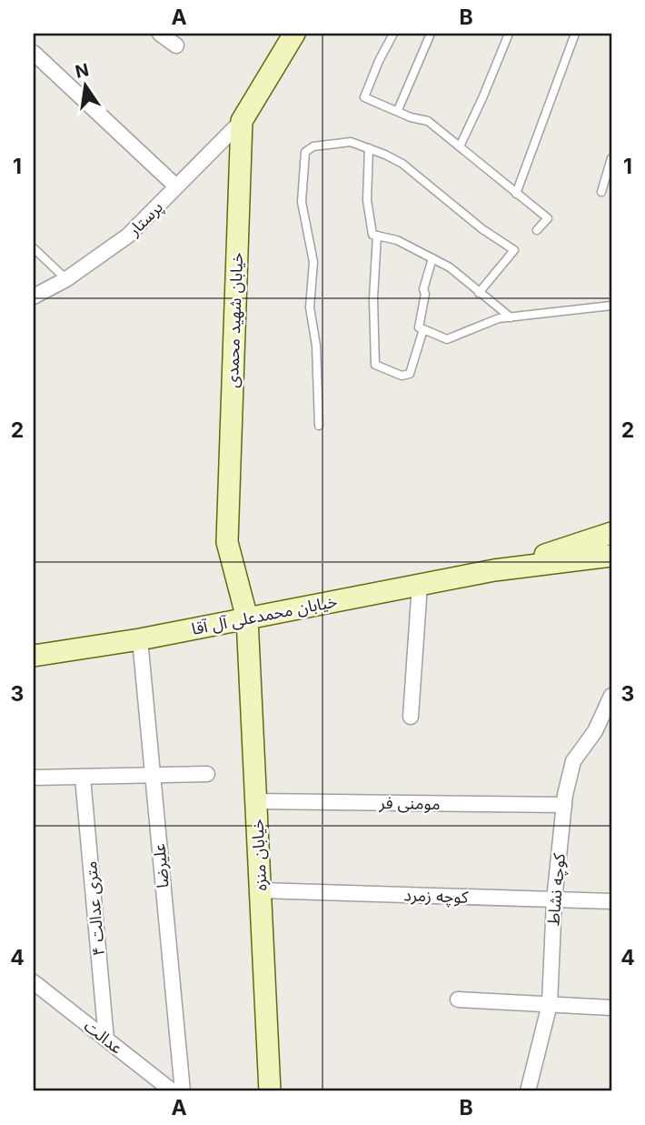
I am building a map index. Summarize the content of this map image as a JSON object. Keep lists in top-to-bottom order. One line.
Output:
{"streets":{"street":["پرستار","خیابان شهید محمدی","خیابان محمدعلی آل آقا","مومنی فر","خیابان منزه","علیرضا","کوچه نشاط","کوچه زمرد","۴ متری عدالت","عدالت"]},"crossings":[["پرستار","خیابان شهید محمدی"],["خیابان شهید محمدی","خیابان محمدعلی آل آقا"],["خیابان شهید محمدی","خیابان منزه"],["خیابان محمدعلی آل آقا","خیابان منزه"],["خیابان محمدعلی آل آقا","علیرضا"],["مومنی فر","خیابان منزه"],["مومنی فر","کوچه نشاط"],["خیابان منزه","کوچه زمرد"],["کوچه نشاط","کوچه زمرد"],["۴ متری عدالت","عدالت"]],"north":"top","grid":{"columns":["A","B"],"rows":["1","2","3","4"]}}
